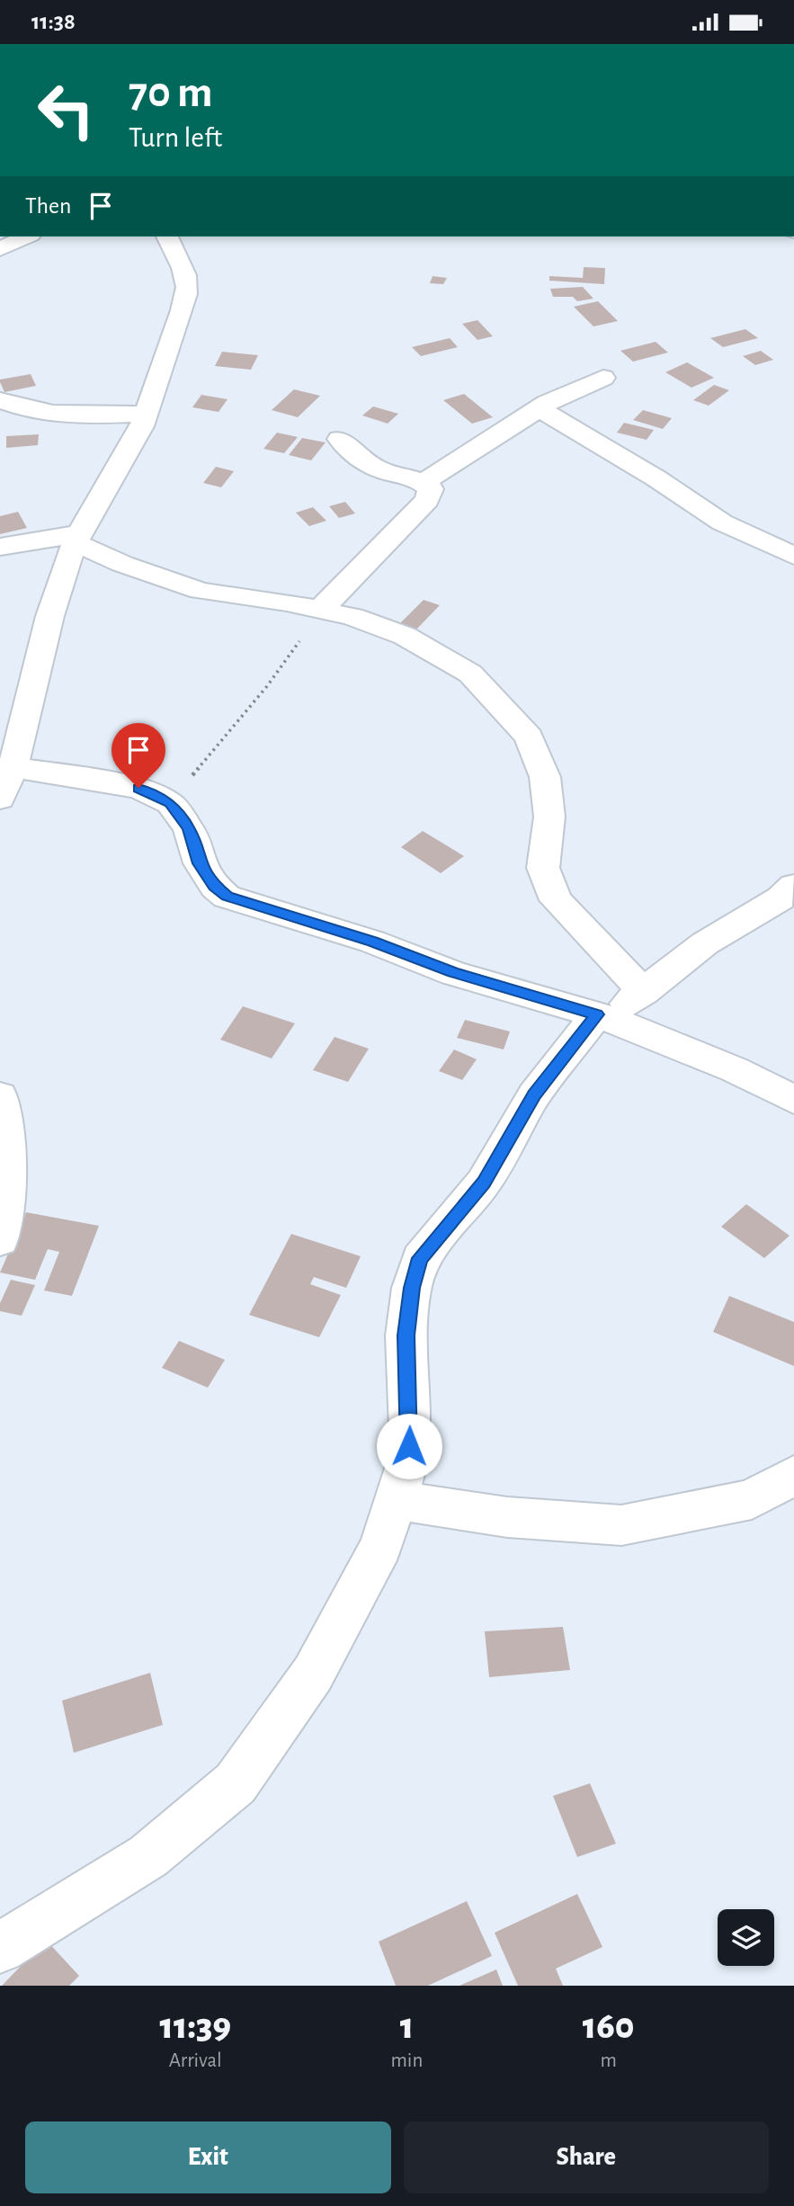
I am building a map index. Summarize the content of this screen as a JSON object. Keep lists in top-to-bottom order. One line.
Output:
{"page":{"status":"11:38","turn":["70 m","Turn left"],"then":"Then","eta":["11:39","Arrival","1","min","160","m"],"buttons":["Exit","Share"]}}
